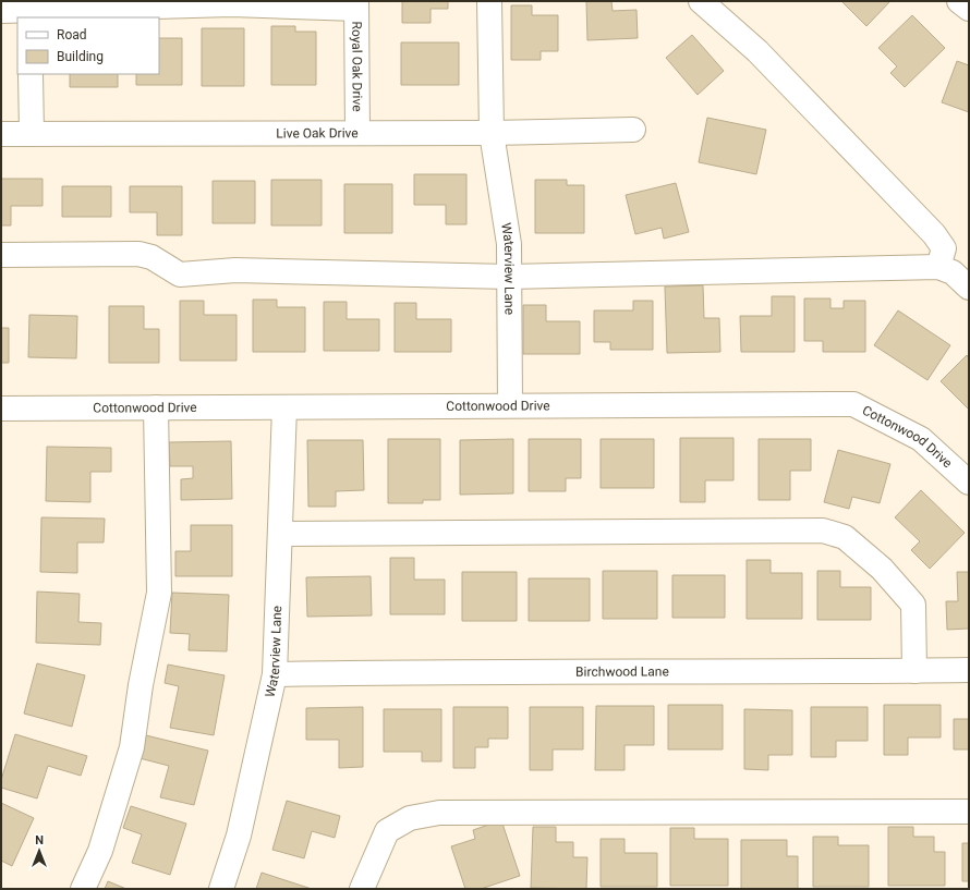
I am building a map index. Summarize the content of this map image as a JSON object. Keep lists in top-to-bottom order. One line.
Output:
{"streets":{"street":["Royal Oak Drive","Live Oak Drive","Waterview Lane","Cottonwood Drive","Birchwood Lane"]},"crossings":[["Royal Oak Drive","Live Oak Drive"],["Live Oak Drive","Waterview Lane"],["Waterview Lane","Cottonwood Drive"],["Waterview Lane","Birchwood Lane"]],"legend":["Road","Building"],"north":"top"}
